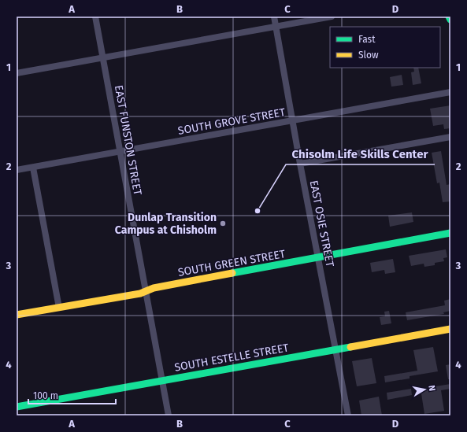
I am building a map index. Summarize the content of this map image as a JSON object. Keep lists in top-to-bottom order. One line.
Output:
{"streets":{"street":["SOUTH GROVE STREET","EAST FUNSTON STREET","EAST OSIE STREET","SOUTH GREEN STREET","SOUTH ESTELLE STREET"]},"crossings":[["SOUTH GROVE STREET","EAST FUNSTON STREET"],["SOUTH GROVE STREET","EAST OSIE STREET"],["EAST FUNSTON STREET","SOUTH GREEN STREET"],["EAST FUNSTON STREET","SOUTH ESTELLE STREET"],["EAST OSIE STREET","SOUTH GREEN STREET"],["EAST OSIE STREET","SOUTH ESTELLE STREET"]],"places":["Chisolm Life Skills Center","Dunlap Transition Campus at Chisholm"],"legend":["Fast","Slow"],"scale_bar":"100 m","north":"right","grid":{"columns":["A","B","C","D"],"rows":["1","2","3","4"]}}
